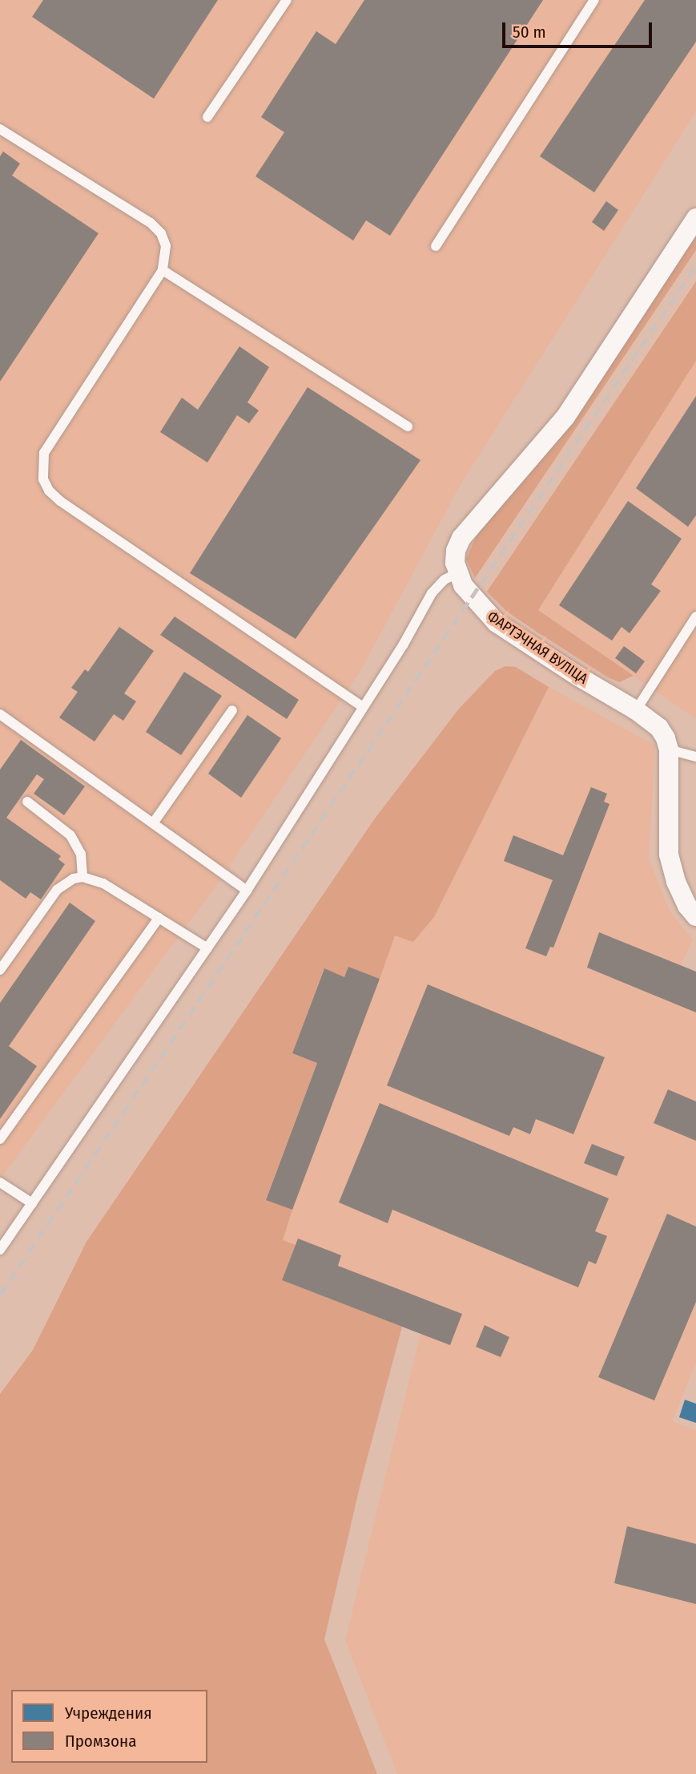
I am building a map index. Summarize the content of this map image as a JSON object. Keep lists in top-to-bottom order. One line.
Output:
{"streets":{"street":["ФАРТЭЧНАЯ ВУЛІЦА"]},"legend":["Учреждения","Промзона"],"scale_bar":"50 m"}
